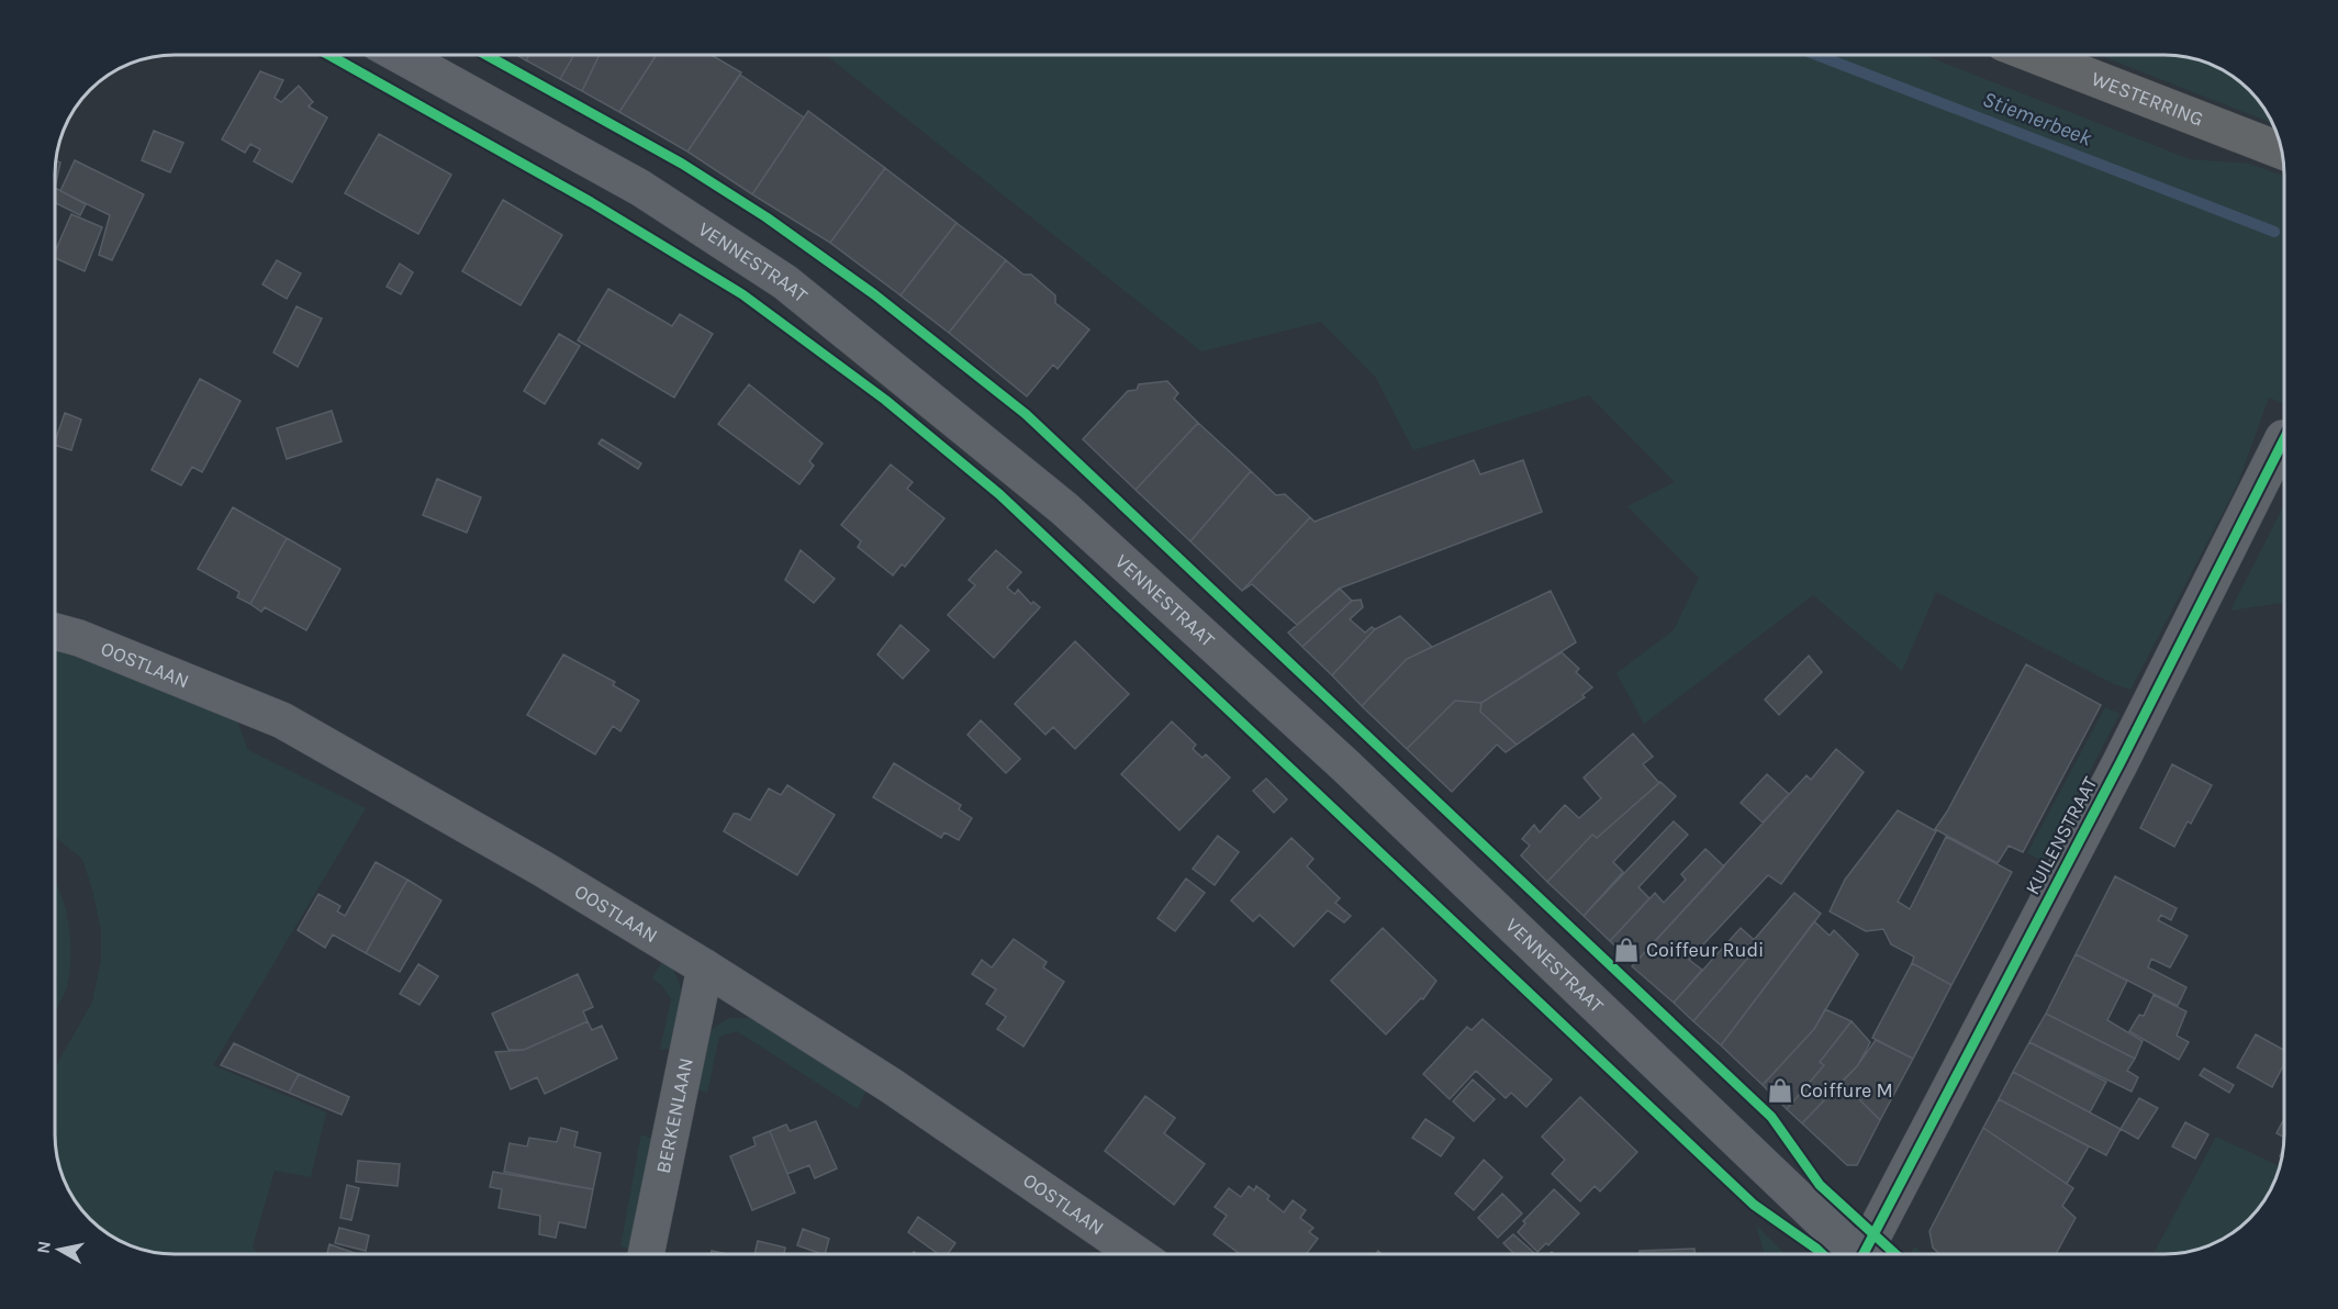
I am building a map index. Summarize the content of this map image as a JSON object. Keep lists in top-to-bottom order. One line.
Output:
{"streets":{"highway":["WESTERRING"],"street":["VENNESTRAAT","OOSTLAAN","KUILENSTRAAT","BERKENLAAN"]},"crossings":[["OOSTLAAN","BERKENLAAN"]],"water":["Stiemerbeek"],"places":{"shop":["Coiffeur Rudi","Coiffure M"]},"north":"left"}
